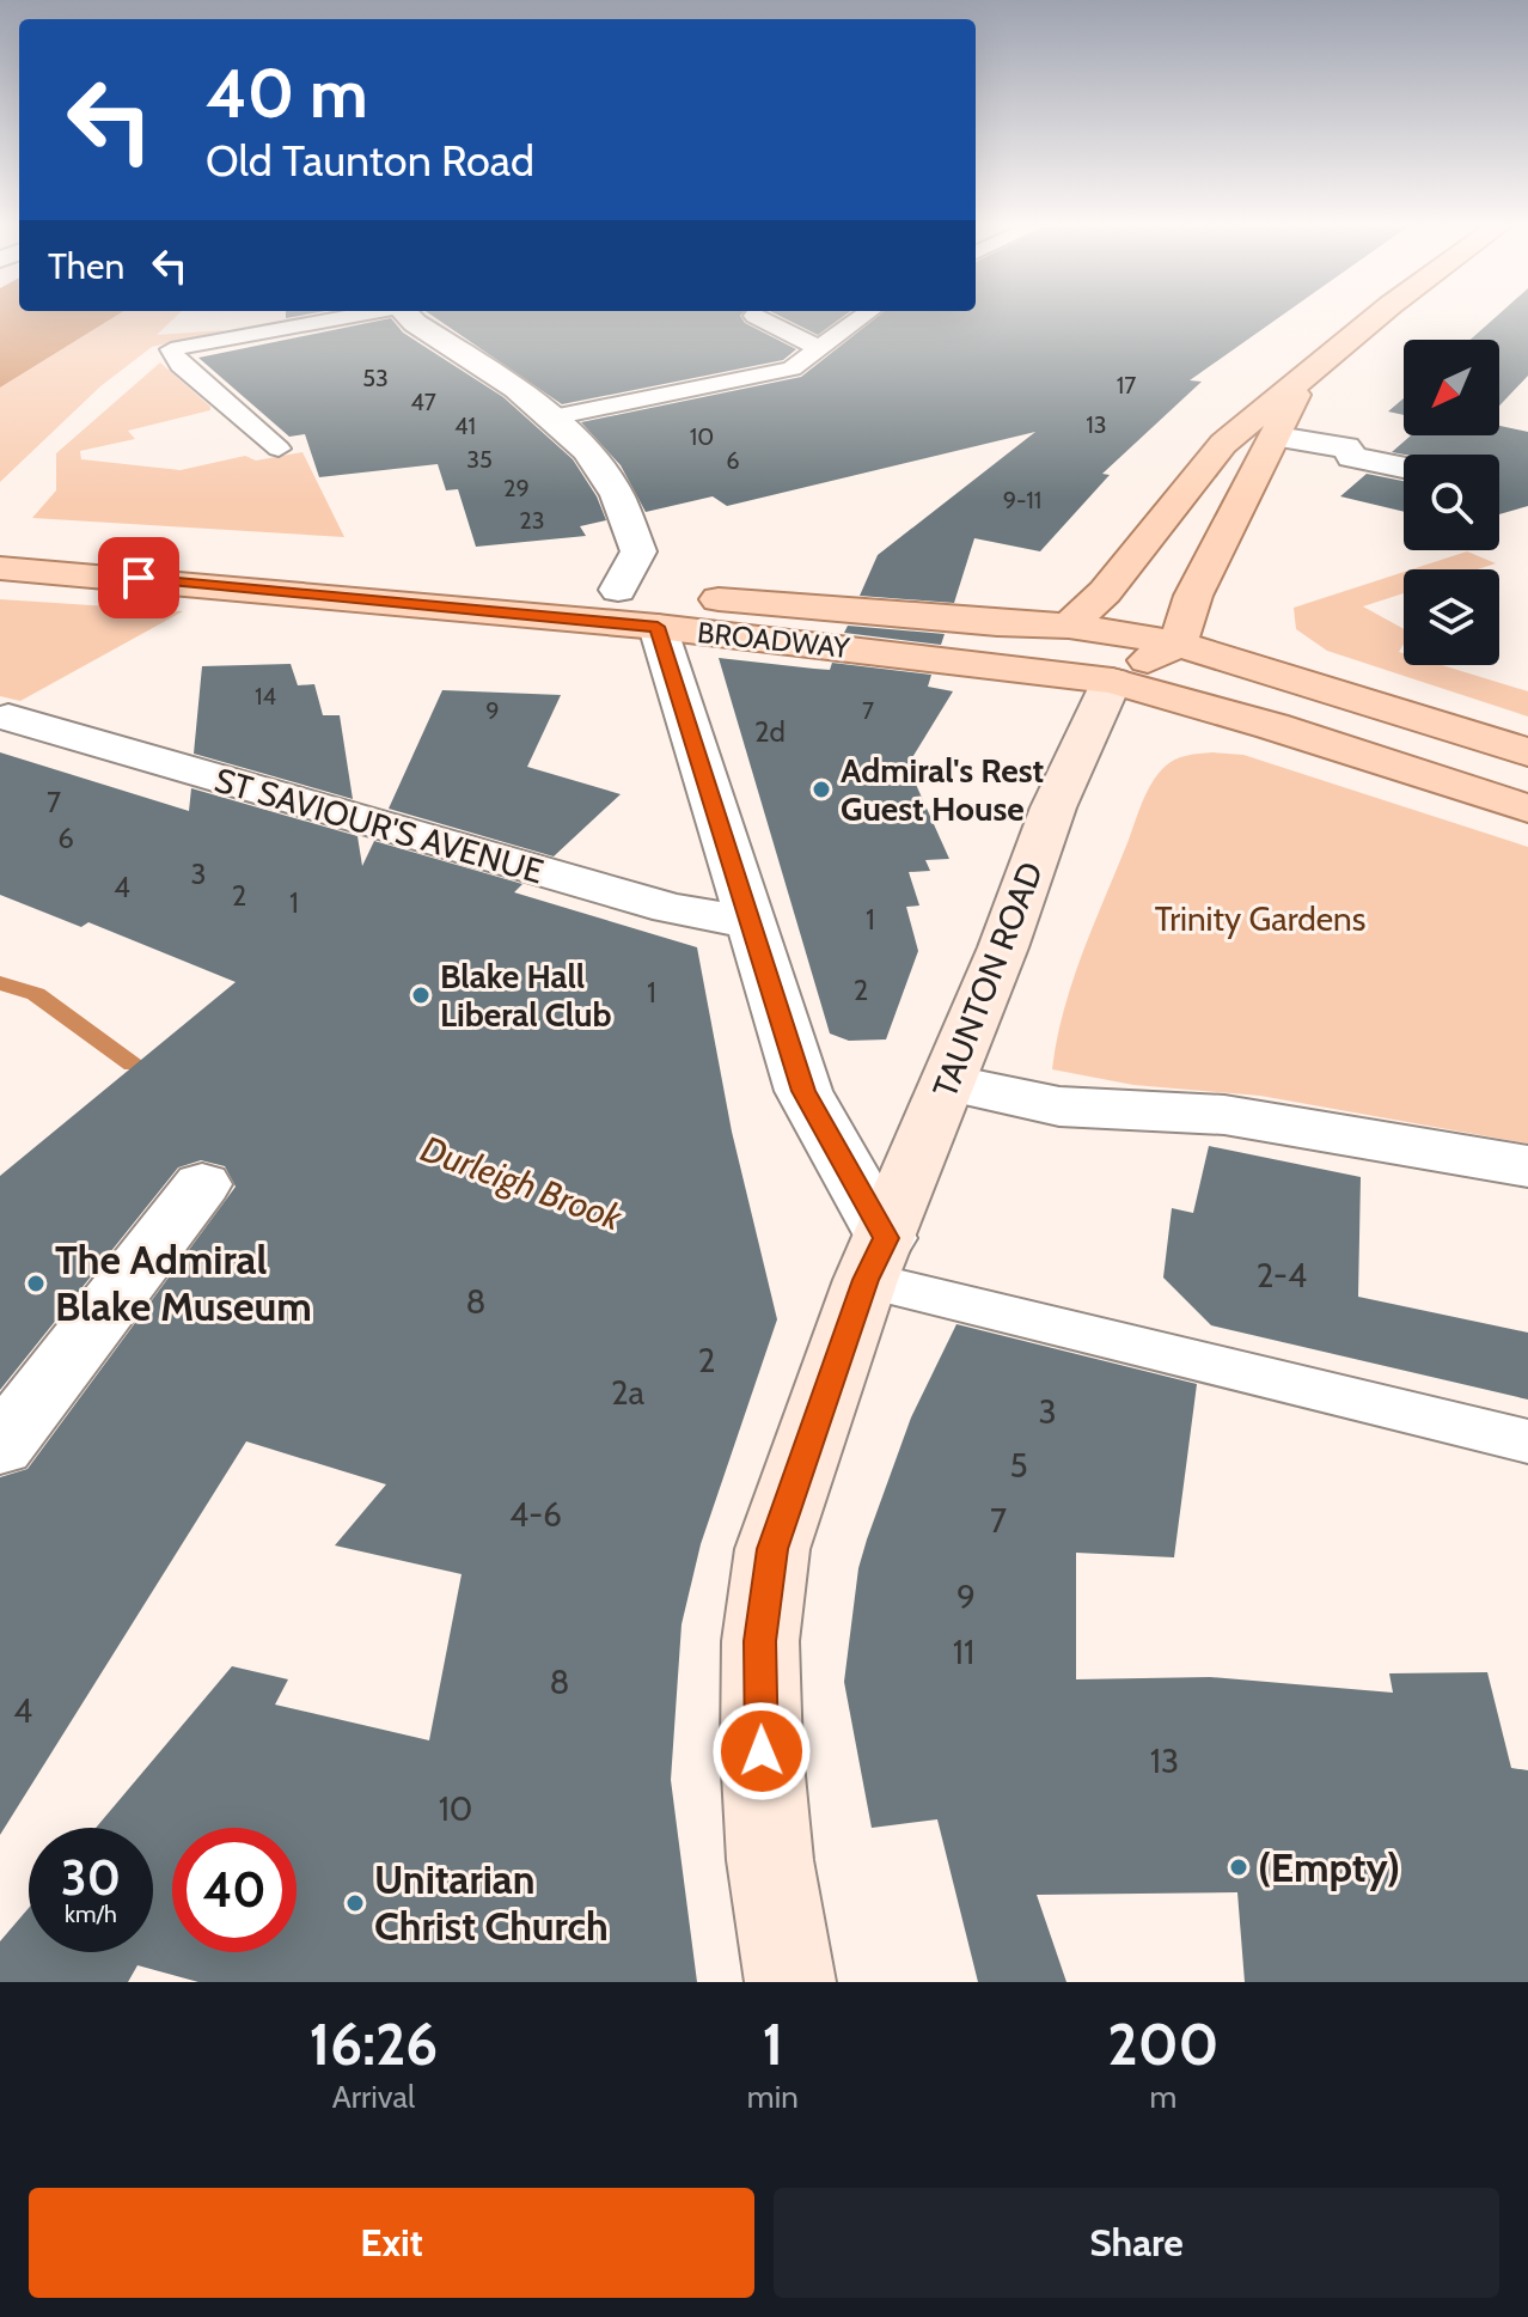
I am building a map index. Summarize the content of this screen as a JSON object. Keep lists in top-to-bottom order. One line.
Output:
{"streets":{"main road":["BROADWAY"],"street":["ST SAVIOUR'S AVENUE","TAUNTON ROAD"]},"crossings":[["BROADWAY","TAUNTON ROAD"]],"water":["Durleigh Brook"],"parks":["Trinity Gardens"],"places":["Admiral's Rest Guest House","Blake Hall Liberal Club","The Admiral Blake Museum","(Empty)","Unitarian Christ Church"],"house_numbers":["53","17","47","13","41","10","35","6","29","9-11","23","14","9","7","2d","7","6","3","4","2","1","1","2","1","2-4","8","2","2a","3","5","4-6","7","9","11","8","4","13","10"],"north":"bottom left","page":{"turn":["40 m","Old Taunton Road"],"then":"Then","speed":"30 km/h","limit":"40","eta":["16:26","Arrival","1","min","200","m"],"buttons":["Exit","Share"]}}
